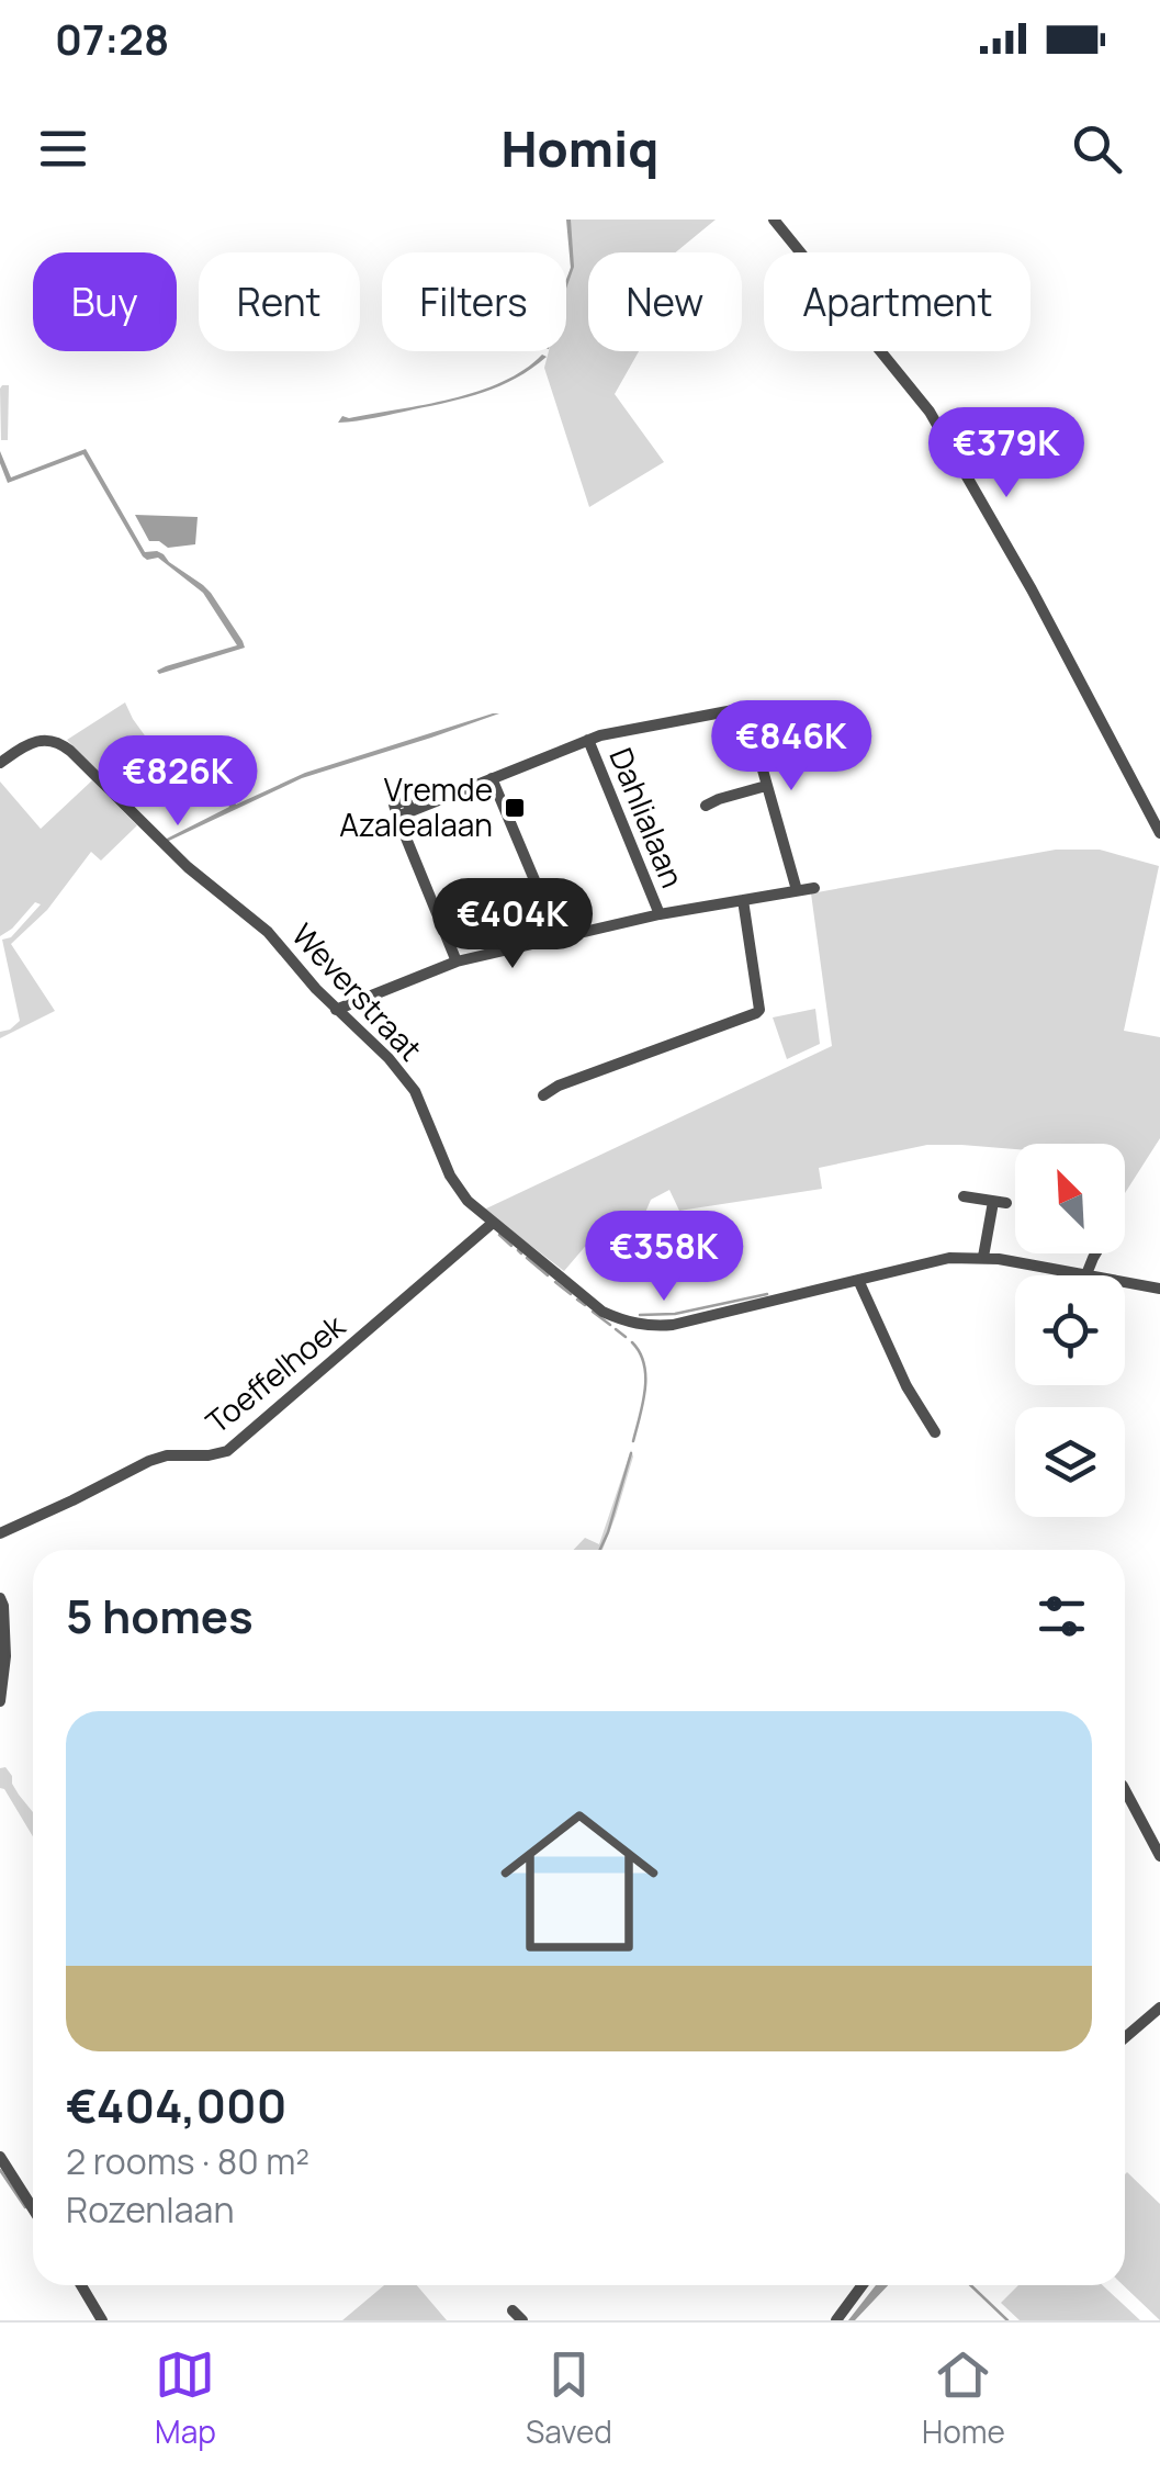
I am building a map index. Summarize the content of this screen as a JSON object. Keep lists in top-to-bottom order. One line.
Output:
{"streets":{"street":["Dahlialaan","Weverstraat","Toeffelhoek"]},"crossings":[["Weverstraat","Toeffelhoek"]],"places":{"transit":["Vremde Azalealaan"]},"north":"top left","page":{"status":"07:28","header":"Homiq","chip":["Buy","Rent","Filters","New","Apartment"],"price":["€379K","€846K","€826K","€404K","€358K"],"heading":"5 homes","list":[{"name":"€404,000","note":"2 rooms · 80 m² · Rozenlaan"}],"tabs":["Map","Saved","Home"]}}
